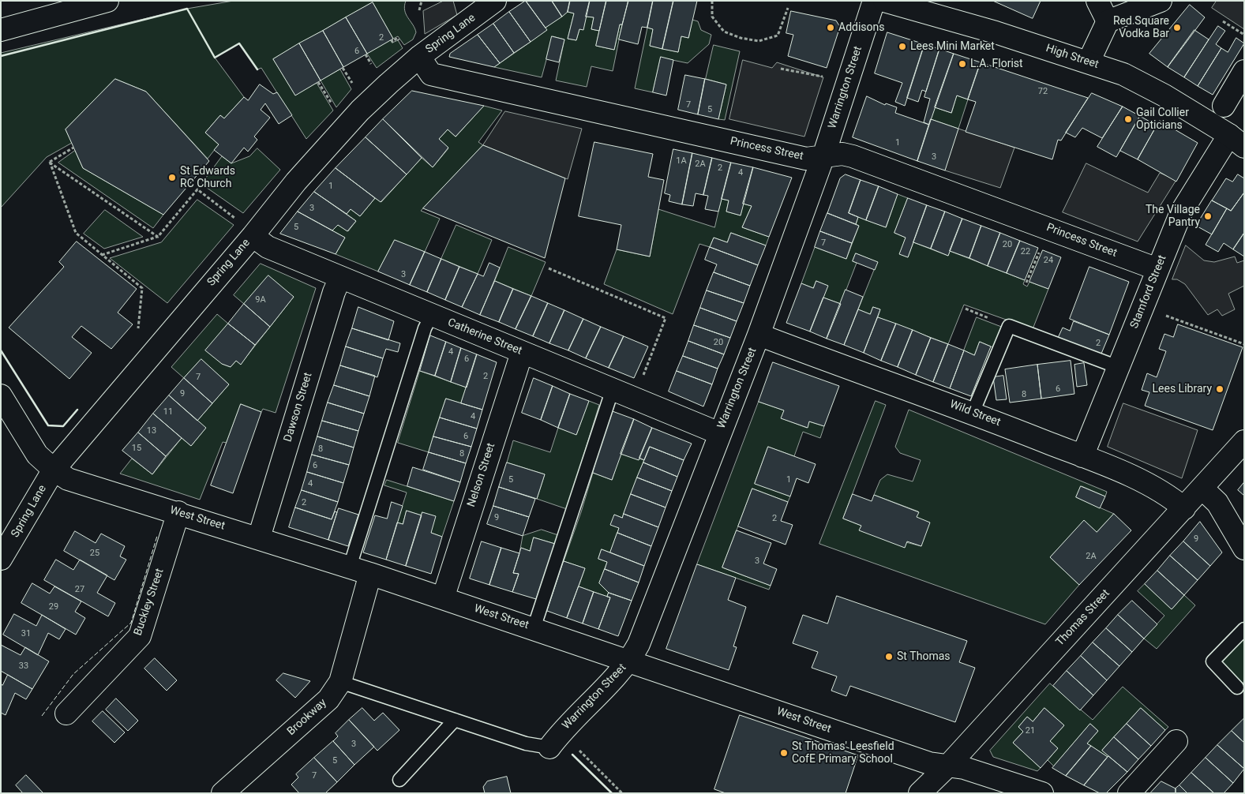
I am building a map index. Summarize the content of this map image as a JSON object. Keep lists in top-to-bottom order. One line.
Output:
{"streets":{"street":["Spring Lane","High Street","Warrington Street","Princess Street","Stamford Street","Catherine Street","Dawson Street","Wild Street","Nelson Street","West Street","Buckley Street","Thomas Street","Brookway"]},"crossings":[["Spring Lane","Princess Street"],["Spring Lane","Catherine Street"],["Spring Lane","West Street"],["High Street","Stamford Street"],["Warrington Street","Princess Street"],["Warrington Street","Catherine Street"],["Warrington Street","Wild Street"],["Warrington Street","West Street"],["Princess Street","Stamford Street"],["Stamford Street","Wild Street"],["Catherine Street","Dawson Street"],["Catherine Street","Nelson Street"],["Dawson Street","West Street"],["Wild Street","Thomas Street"],["Nelson Street","West Street"],["West Street","Buckley Street"],["West Street","Thomas Street"],["West Street","Brookway"]],"places":["Addisons","Red Square Vodka Bar","Lees Mini Market","L.A. Florist","Gail Collier Opticians","St Edwards RC Church","The Village Pantry","Lees Library","St Thomas","St Thomas' Leesfield CofE Primary School"],"house_numbers":["2","6","72","7","5","1","3","1A","2A","2","4","1","3","5","7","20","22","24","3","9A","20","2","4","6","2","7","6","9","8","11","4","13","6","15","8","8","6","5","1","4","2","9","2","9","25","2A","3","27","29","31","33","21","3","5","7"]}
